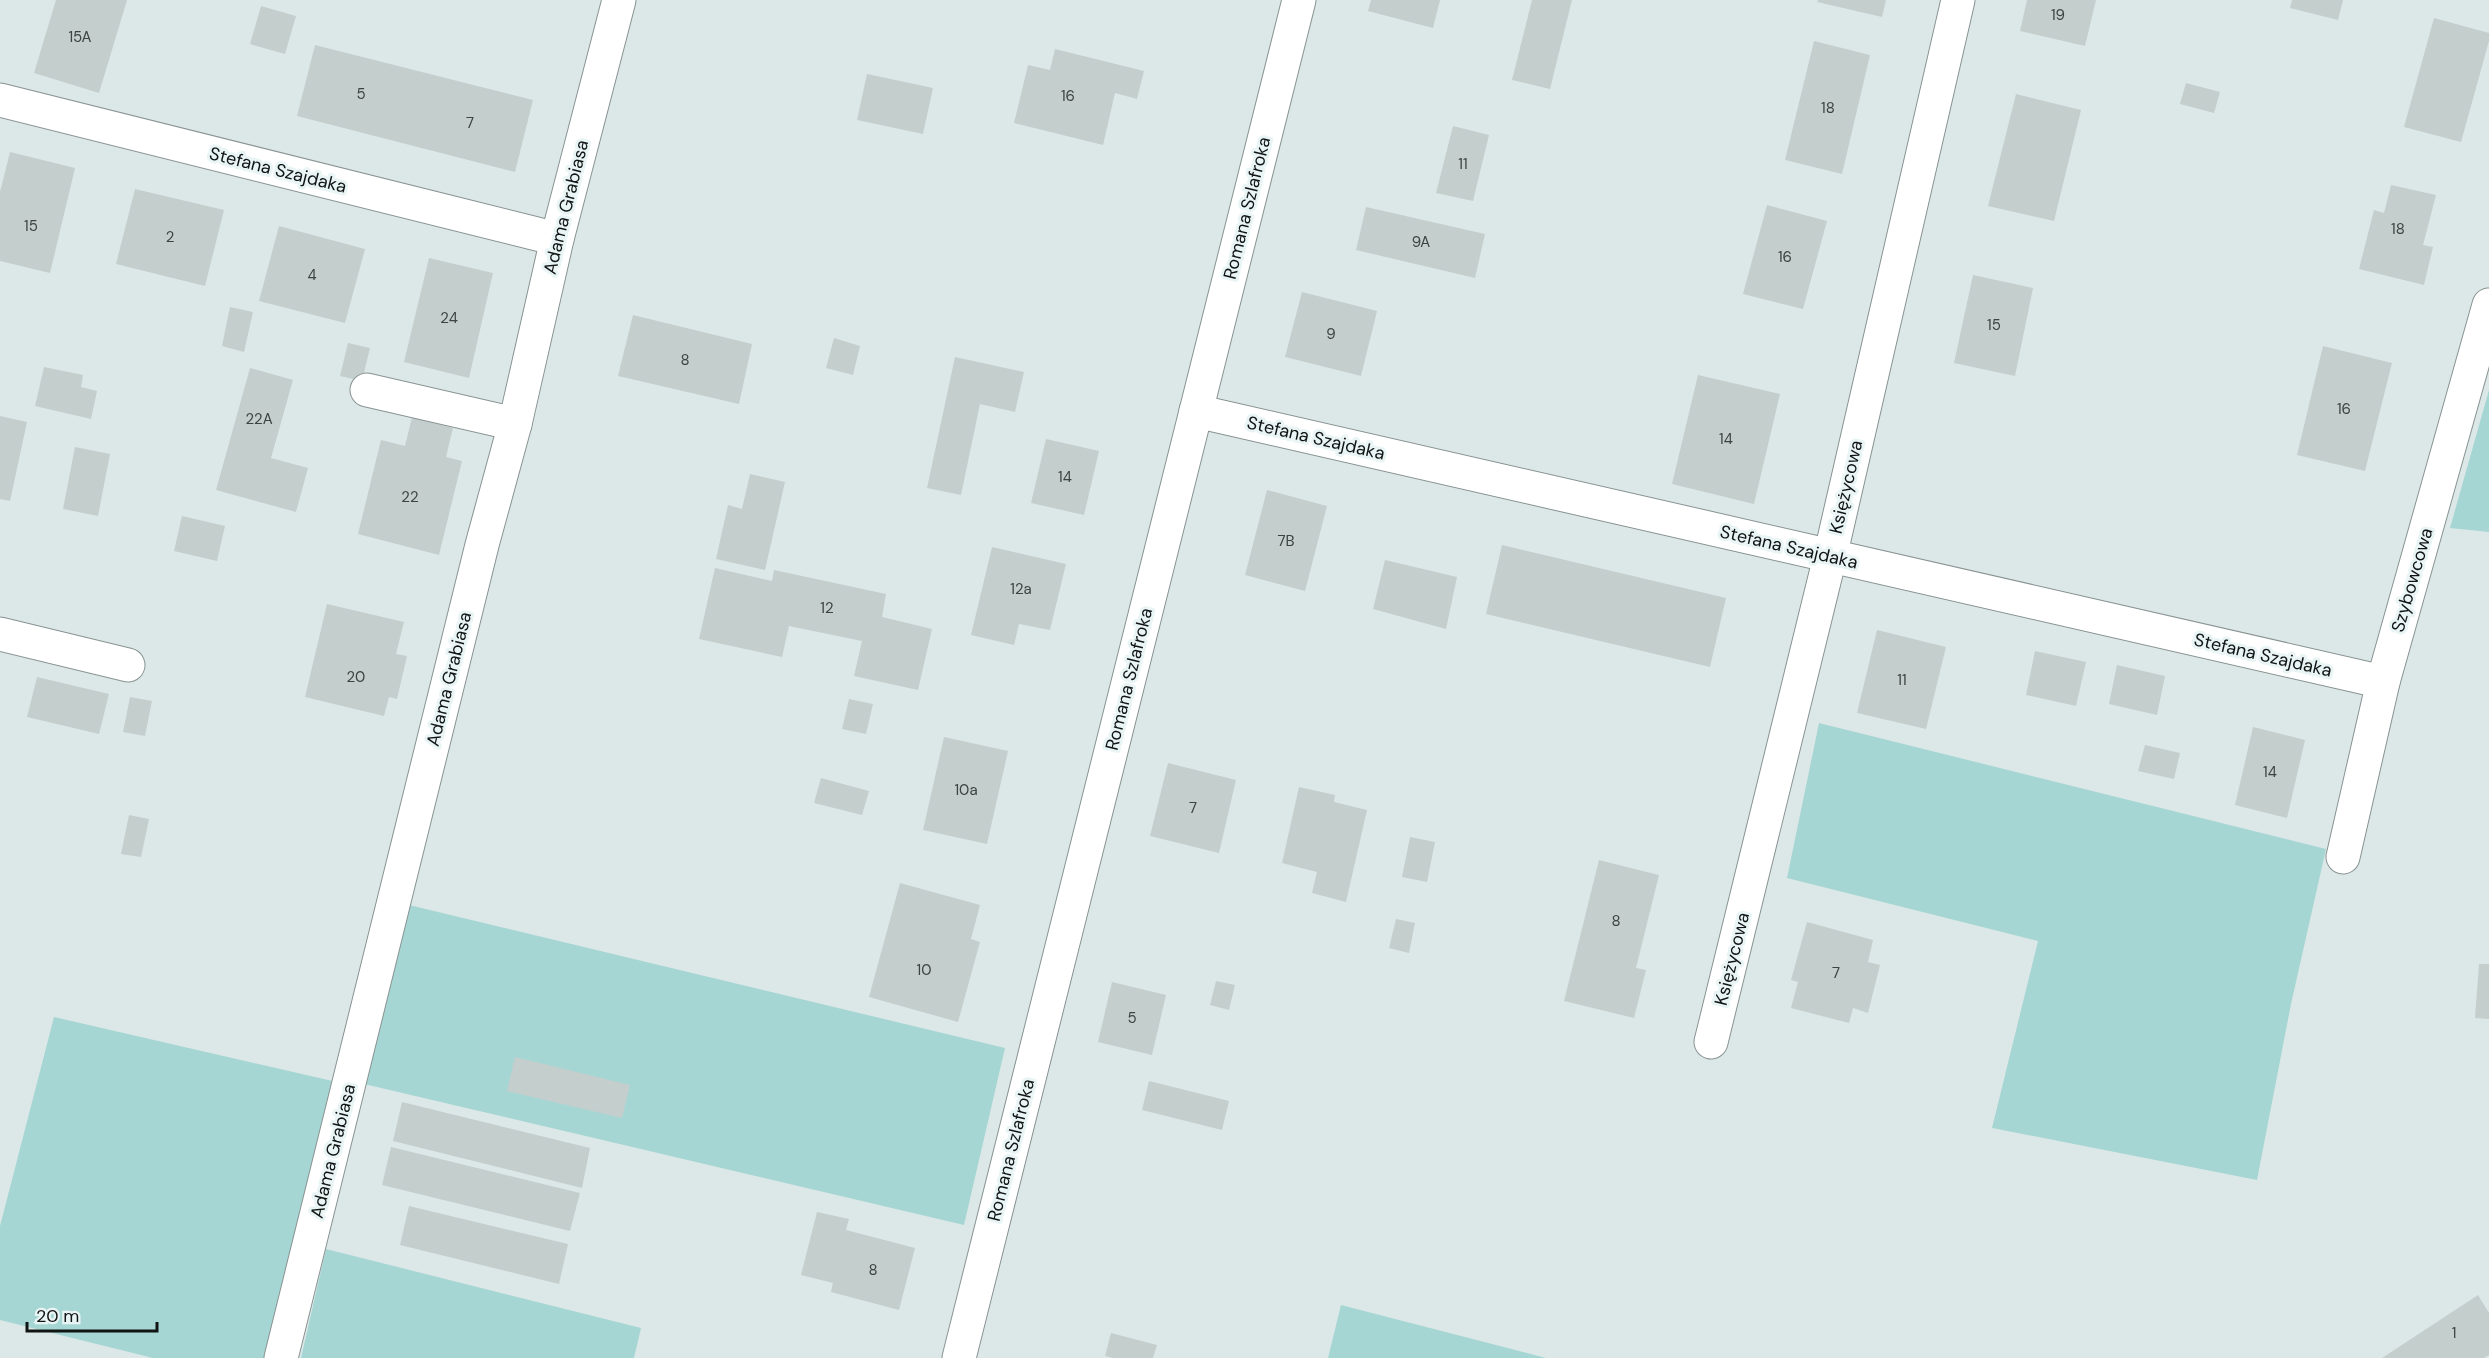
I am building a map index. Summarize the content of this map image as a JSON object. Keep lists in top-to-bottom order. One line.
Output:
{"streets":{"street":["Stefana Szajdaka","Adama Grabiasa","Romana Szlafroka","Księżycowa","Szybowcowa"]},"crossings":[["Stefana Szajdaka","Adama Grabiasa"],["Stefana Szajdaka","Romana Szlafroka"],["Stefana Szajdaka","Księżycowa"],["Stefana Szajdaka","Szybowcowa"]],"house_numbers":["19","15A","5","16","18","7","11","15","18","2","9A","16","4","24","15","9","8","16","22A","14","14","22","7B","12a","12","20","11","14","10a","7","8","10","7","5","8","1"],"scale_bar":"20 m"}
